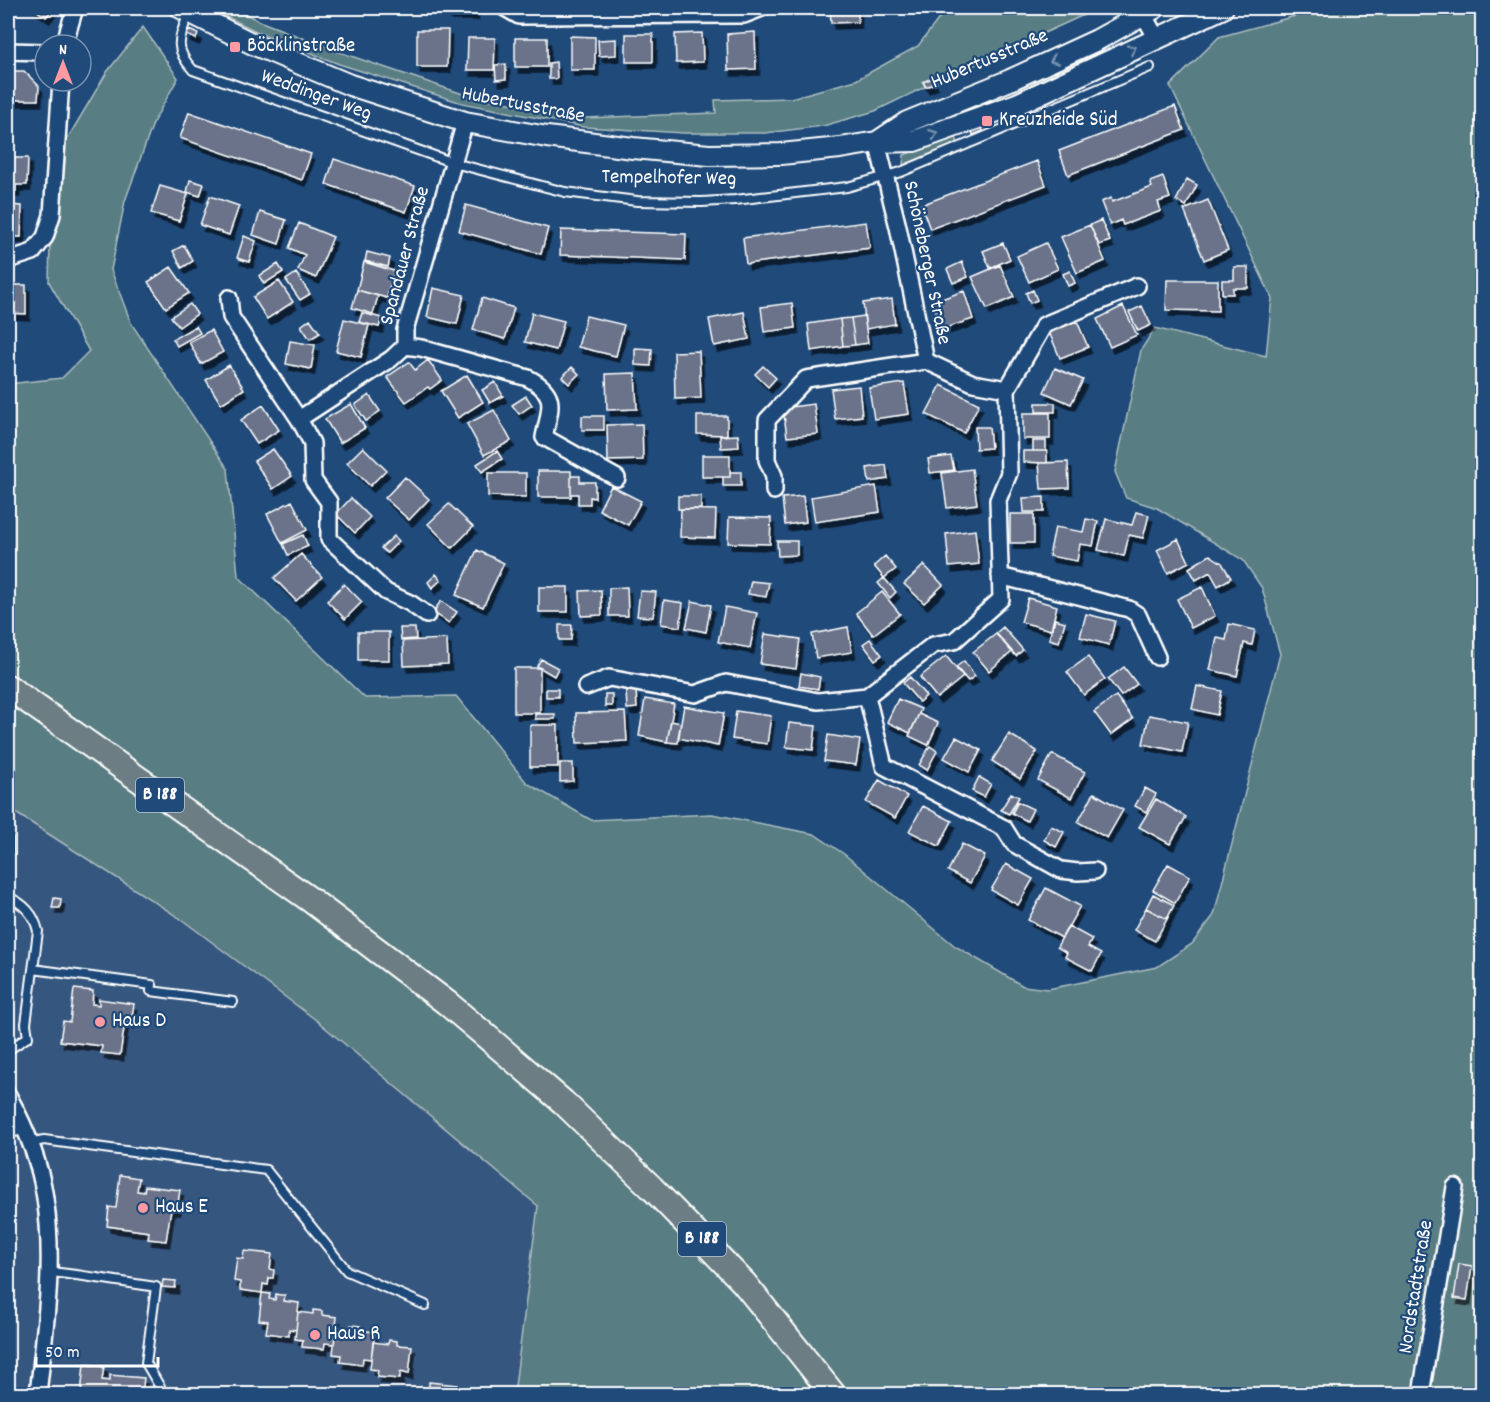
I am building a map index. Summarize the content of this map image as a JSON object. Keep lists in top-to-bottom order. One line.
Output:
{"streets":{"main road":["B 188"],"street":["Hubertusstraße","Spandauer Straße","Schöneberger Straße","Nordstadtstraße"],"lane":["Weddinger Weg","Tempelhofer Weg"]},"crossings":[["Hubertusstraße","Weddinger Weg"],["Hubertusstraße","Tempelhofer Weg"],["Hubertusstraße","Spandauer Straße"],["Weddinger Weg","Tempelhofer Weg"],["Weddinger Weg","Spandauer Straße"],["Tempelhofer Weg","Spandauer Straße"],["Tempelhofer Weg","Schöneberger Straße"]],"places":{"transit":["Böcklinstraße","Kreuzheide Süd"],"other":["Haus D","Haus E","Haus R"]},"scale_bar":"50 m","north":"top"}
